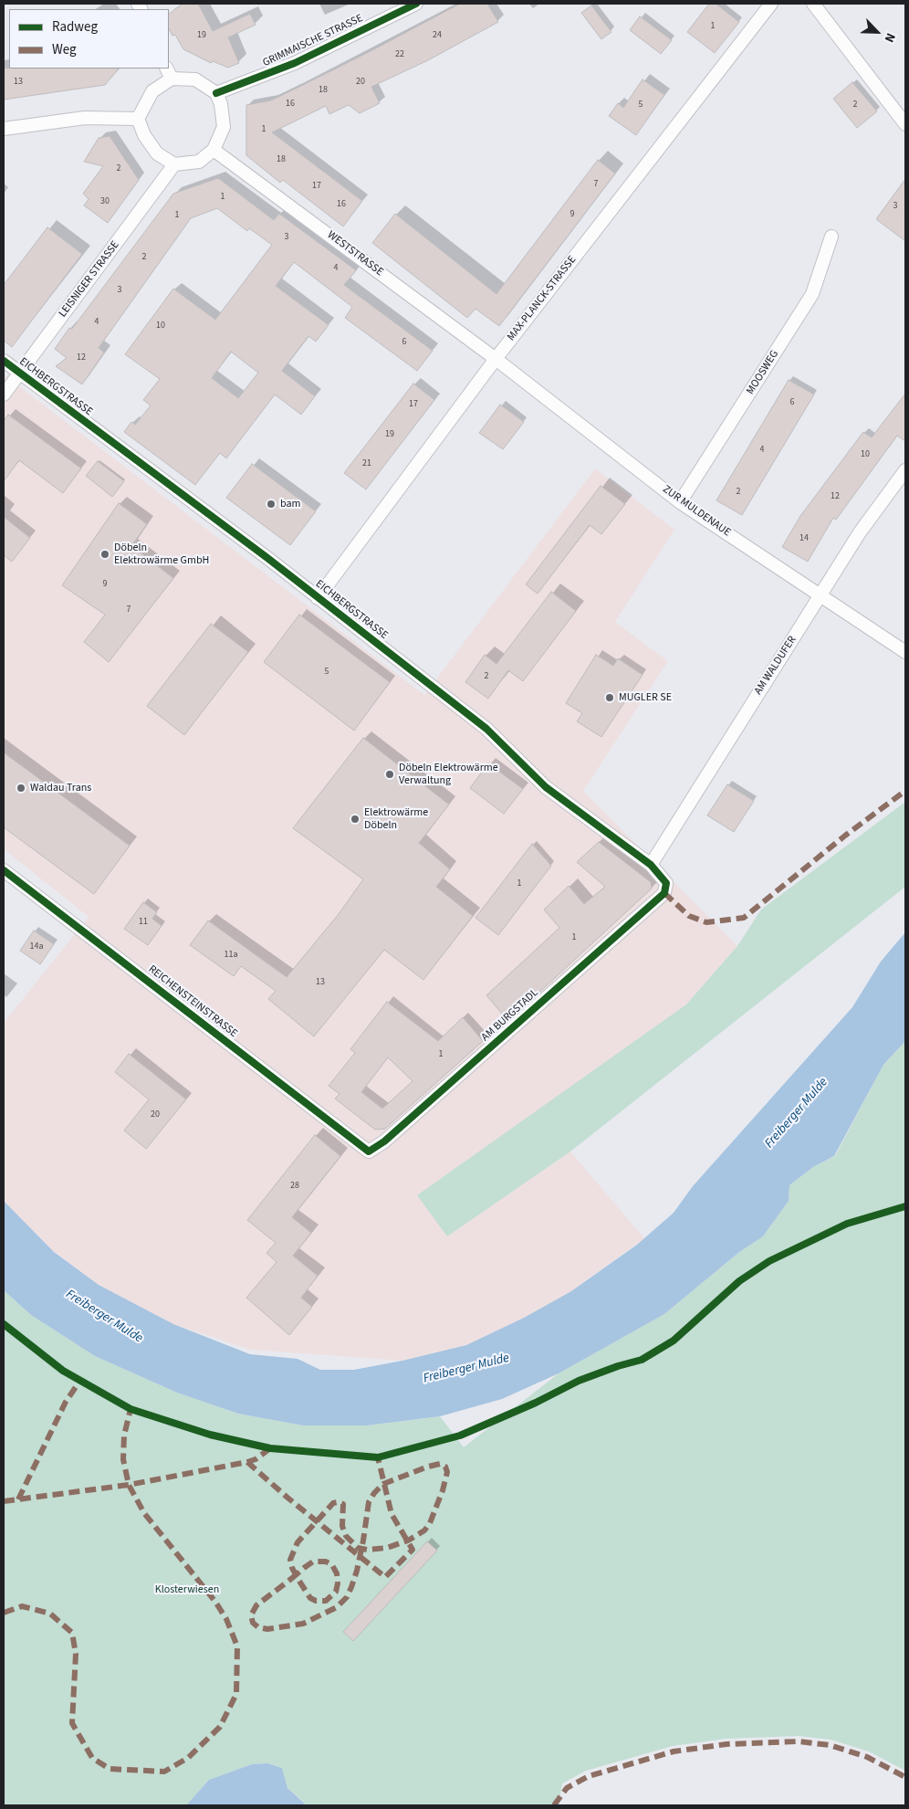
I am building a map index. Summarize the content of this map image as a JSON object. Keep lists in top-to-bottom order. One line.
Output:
{"streets":{"street":["GRIMMAISCHE STRASSE","WESTSTRASSE","LEISNIGER STRASSE","MAX-PLANCK-STRASSE","MOOSWEG","EICHBERGSTRASSE","ZUR MULDENAUE","AM WALDUFER","REICHENSTEINSTRASSE","AM BURGSTADL"]},"crossings":[["GRIMMAISCHE STRASSE","WESTSTRASSE"],["GRIMMAISCHE STRASSE","LEISNIGER STRASSE"],["WESTSTRASSE","LEISNIGER STRASSE"],["WESTSTRASSE","MAX-PLANCK-STRASSE"],["WESTSTRASSE","ZUR MULDENAUE"],["LEISNIGER STRASSE","EICHBERGSTRASSE"],["MAX-PLANCK-STRASSE","EICHBERGSTRASSE"],["MAX-PLANCK-STRASSE","ZUR MULDENAUE"],["MOOSWEG","ZUR MULDENAUE"],["EICHBERGSTRASSE","AM WALDUFER"],["EICHBERGSTRASSE","AM BURGSTADL"],["ZUR MULDENAUE","AM WALDUFER"],["REICHENSTEINSTRASSE","AM BURGSTADL"]],"water":["Freiberger Mulde"],"parks":["Klosterwiesen"],"places":["bam","Döbeln Elektrowärme GmbH","MUGLER SE","Döbeln Elektrowärme Verwaltung","Waldau Trans","Elektrowärme Döbeln"],"house_numbers":["1","19","24","22","13","20","18","16","5","2","1","18","2","7","17","1","30","16","3","9","1","3","2","4","3","4","10","6","12","6","17","19","4","10","21","2","12","14","9","7","5","2","1","11","1","14a","11a","13","1","20","28"],"legend":["Radweg","Weg"],"north":"bottom right"}
